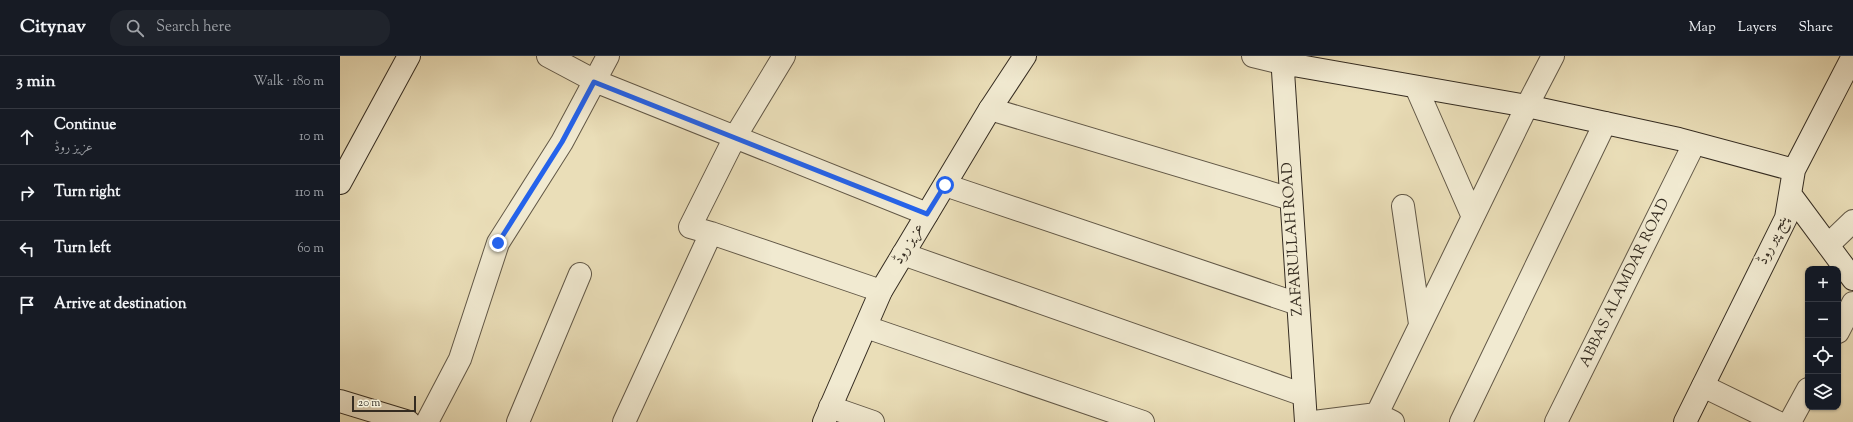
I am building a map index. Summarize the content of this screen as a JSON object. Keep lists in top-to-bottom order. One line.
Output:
{"streets":{"street":["ZAFARULLAH ROAD","پنج پیر روڈ","عزیز روڈ","ABBAS ALAMDAR ROAD"]},"scale_bar":"20 m","page":{"header":"Citynav","search":"Search here","nav":["Map","Layers","Share"],"heading":["3 min","Walk · 180 m"],"list":[["Continue","عزیز روڈ","10 m"],["Turn right","110 m"],["Turn left","60 m"],"Arrive at destination"],"map_buttons":["+","−"],"scale":"20 m"}}
